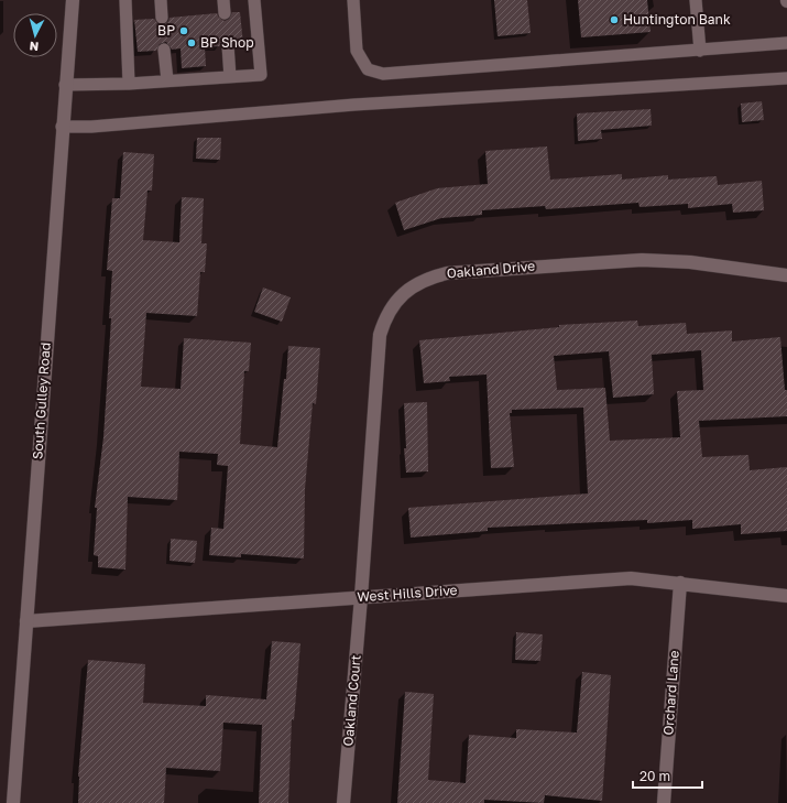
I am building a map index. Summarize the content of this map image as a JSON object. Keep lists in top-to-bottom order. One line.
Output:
{"streets":{"street":["Oakland Drive","South Gulley Road","West Hills Drive","Orchard Lane","Oakland Court"]},"crossings":[["Oakland Drive","West Hills Drive"],["Oakland Drive","Oakland Court"],["South Gulley Road","West Hills Drive"],["West Hills Drive","Orchard Lane"],["West Hills Drive","Oakland Court"]],"places":["Huntington Bank","BP","BP Shop"],"scale_bar":"20 m","north":"bottom"}
